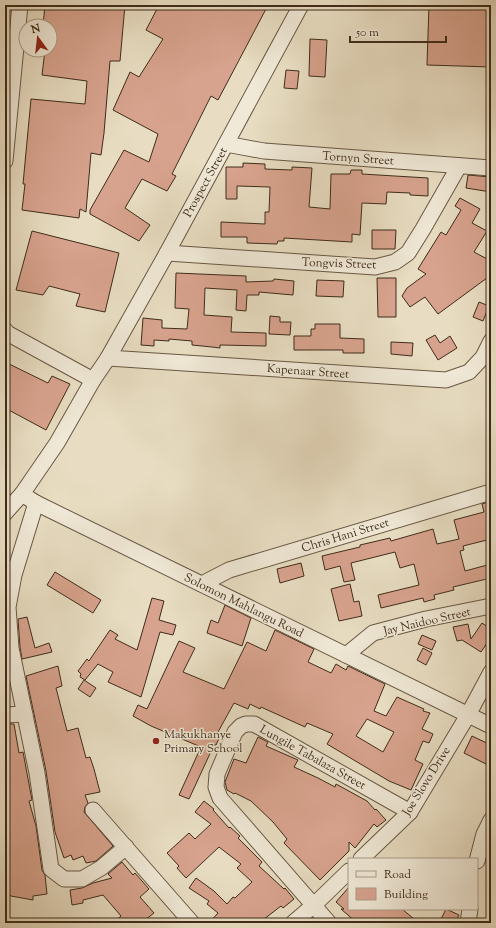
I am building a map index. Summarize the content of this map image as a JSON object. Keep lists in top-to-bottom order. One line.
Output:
{"streets":{"street":["Tornyn Street","Prospect Street","Tongvis Street","Kapenaar Street","Chris Hani Street","Solomon Mahlangu Road","Jay Naidoo Street","Lungile Tabalaza Street","Joe Slovo Drive"]},"crossings":[["Tornyn Street","Prospect Street"],["Tornyn Street","Tongvis Street"],["Prospect Street","Tongvis Street"],["Prospect Street","Kapenaar Street"],["Prospect Street","Solomon Mahlangu Road"],["Chris Hani Street","Solomon Mahlangu Road"],["Solomon Mahlangu Road","Jay Naidoo Street"],["Solomon Mahlangu Road","Joe Slovo Drive"],["Lungile Tabalaza Street","Joe Slovo Drive"]],"places":["Makukhanye Primary School"],"legend":["Road","Building"],"scale_bar":"50 m","north":"top"}
